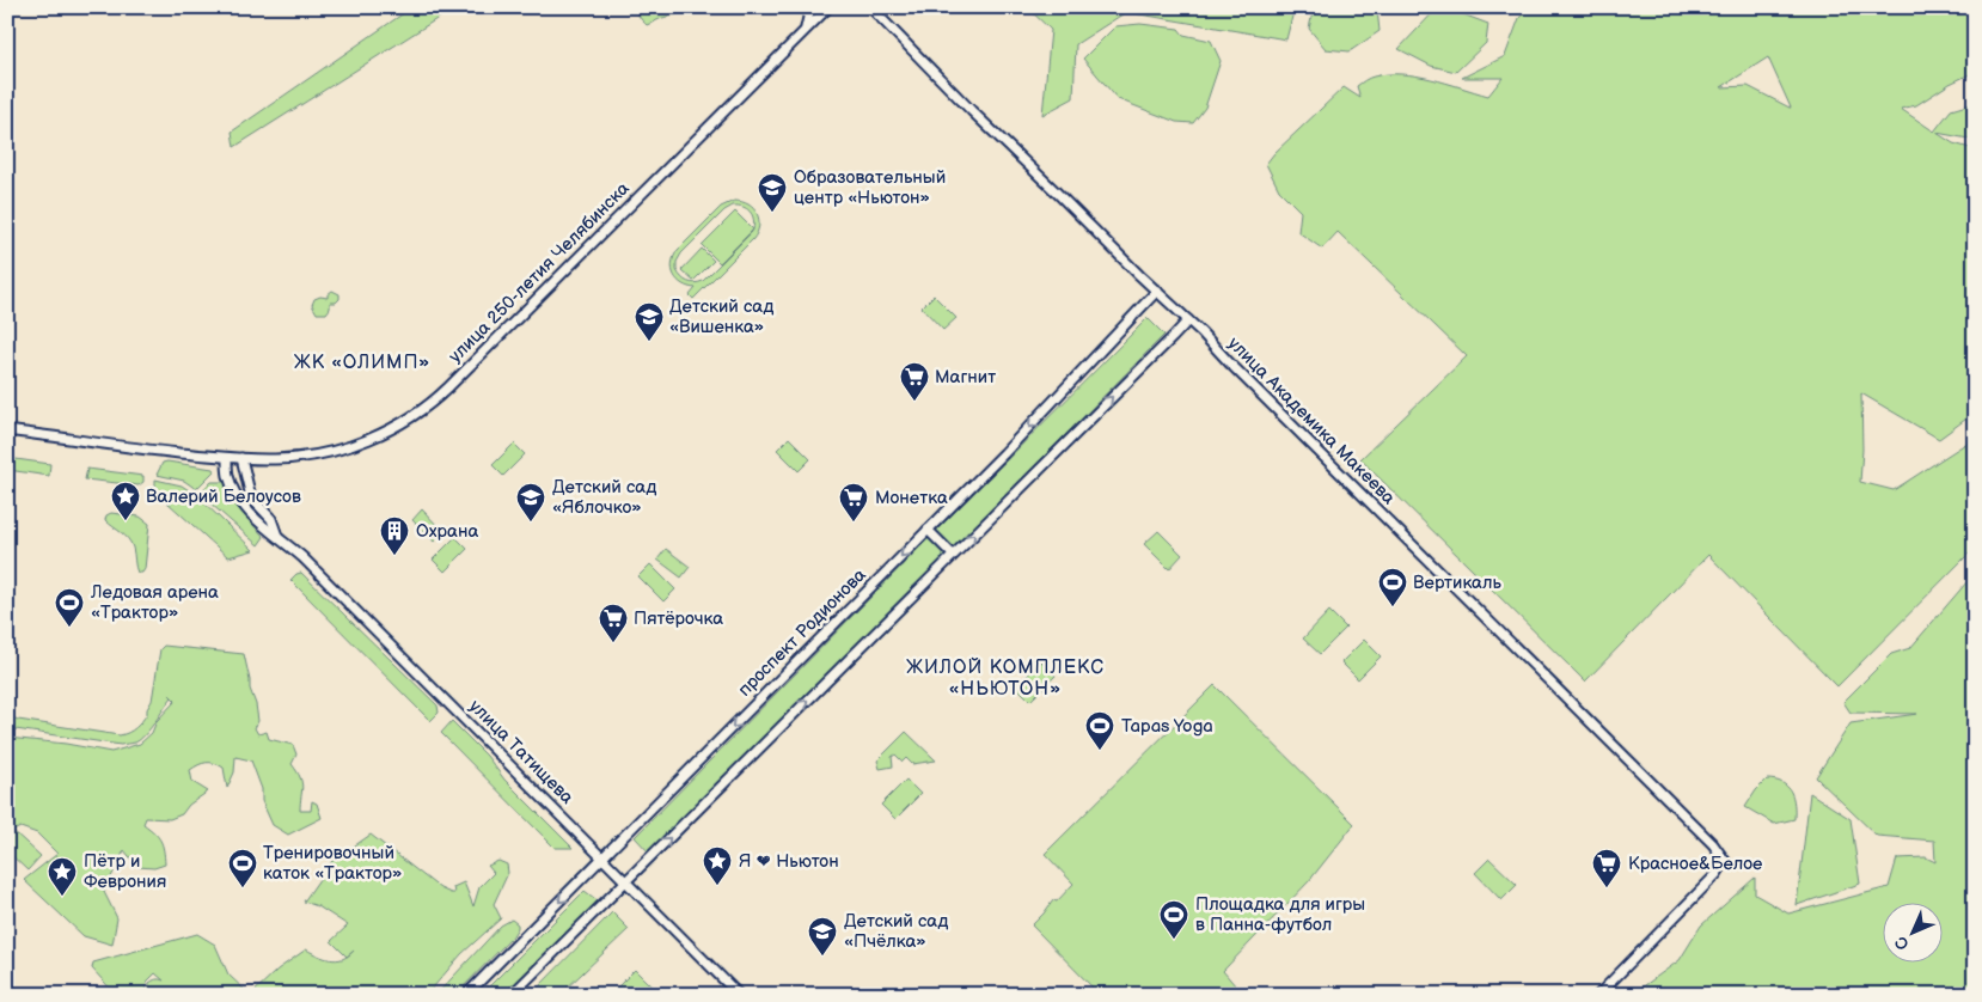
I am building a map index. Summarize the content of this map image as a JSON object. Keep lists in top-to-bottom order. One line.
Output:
{"streets":{"street":["улица 250-летия Челябинска","улица Академика Макеева","проспект Родионова","улица Татищева"]},"crossings":[["улица 250-летия Челябинска","улица Татищева"],["улица Академика Макеева","проспект Родионова"],["проспект Родионова","улица Татищева"]],"districts":["ЖК «ОЛИМП»","ЖИЛОЙ КОМПЛЕКС «НЬЮТОН»"],"places":{"school or university":["Образовательный центр «Ньютон»","Детский сад «Вишенка»","Детский сад «Яблочко»","Детский сад «Пчёлка»"],"supermarket":["Магнит","Монетка","Пятёрочка","Красное&Белое"],"place":["Валерий Белоусов","Я ❤ Ньютон","Пётр и Феврония"],"building":["Охрана"],"sports":["Вертикаль","Ледовая арена «Трактор»","Tapas Yoga","Тренировочный каток «Трактор»","Площадка для игры в Панна-футбол"]},"north":"bottom left"}
